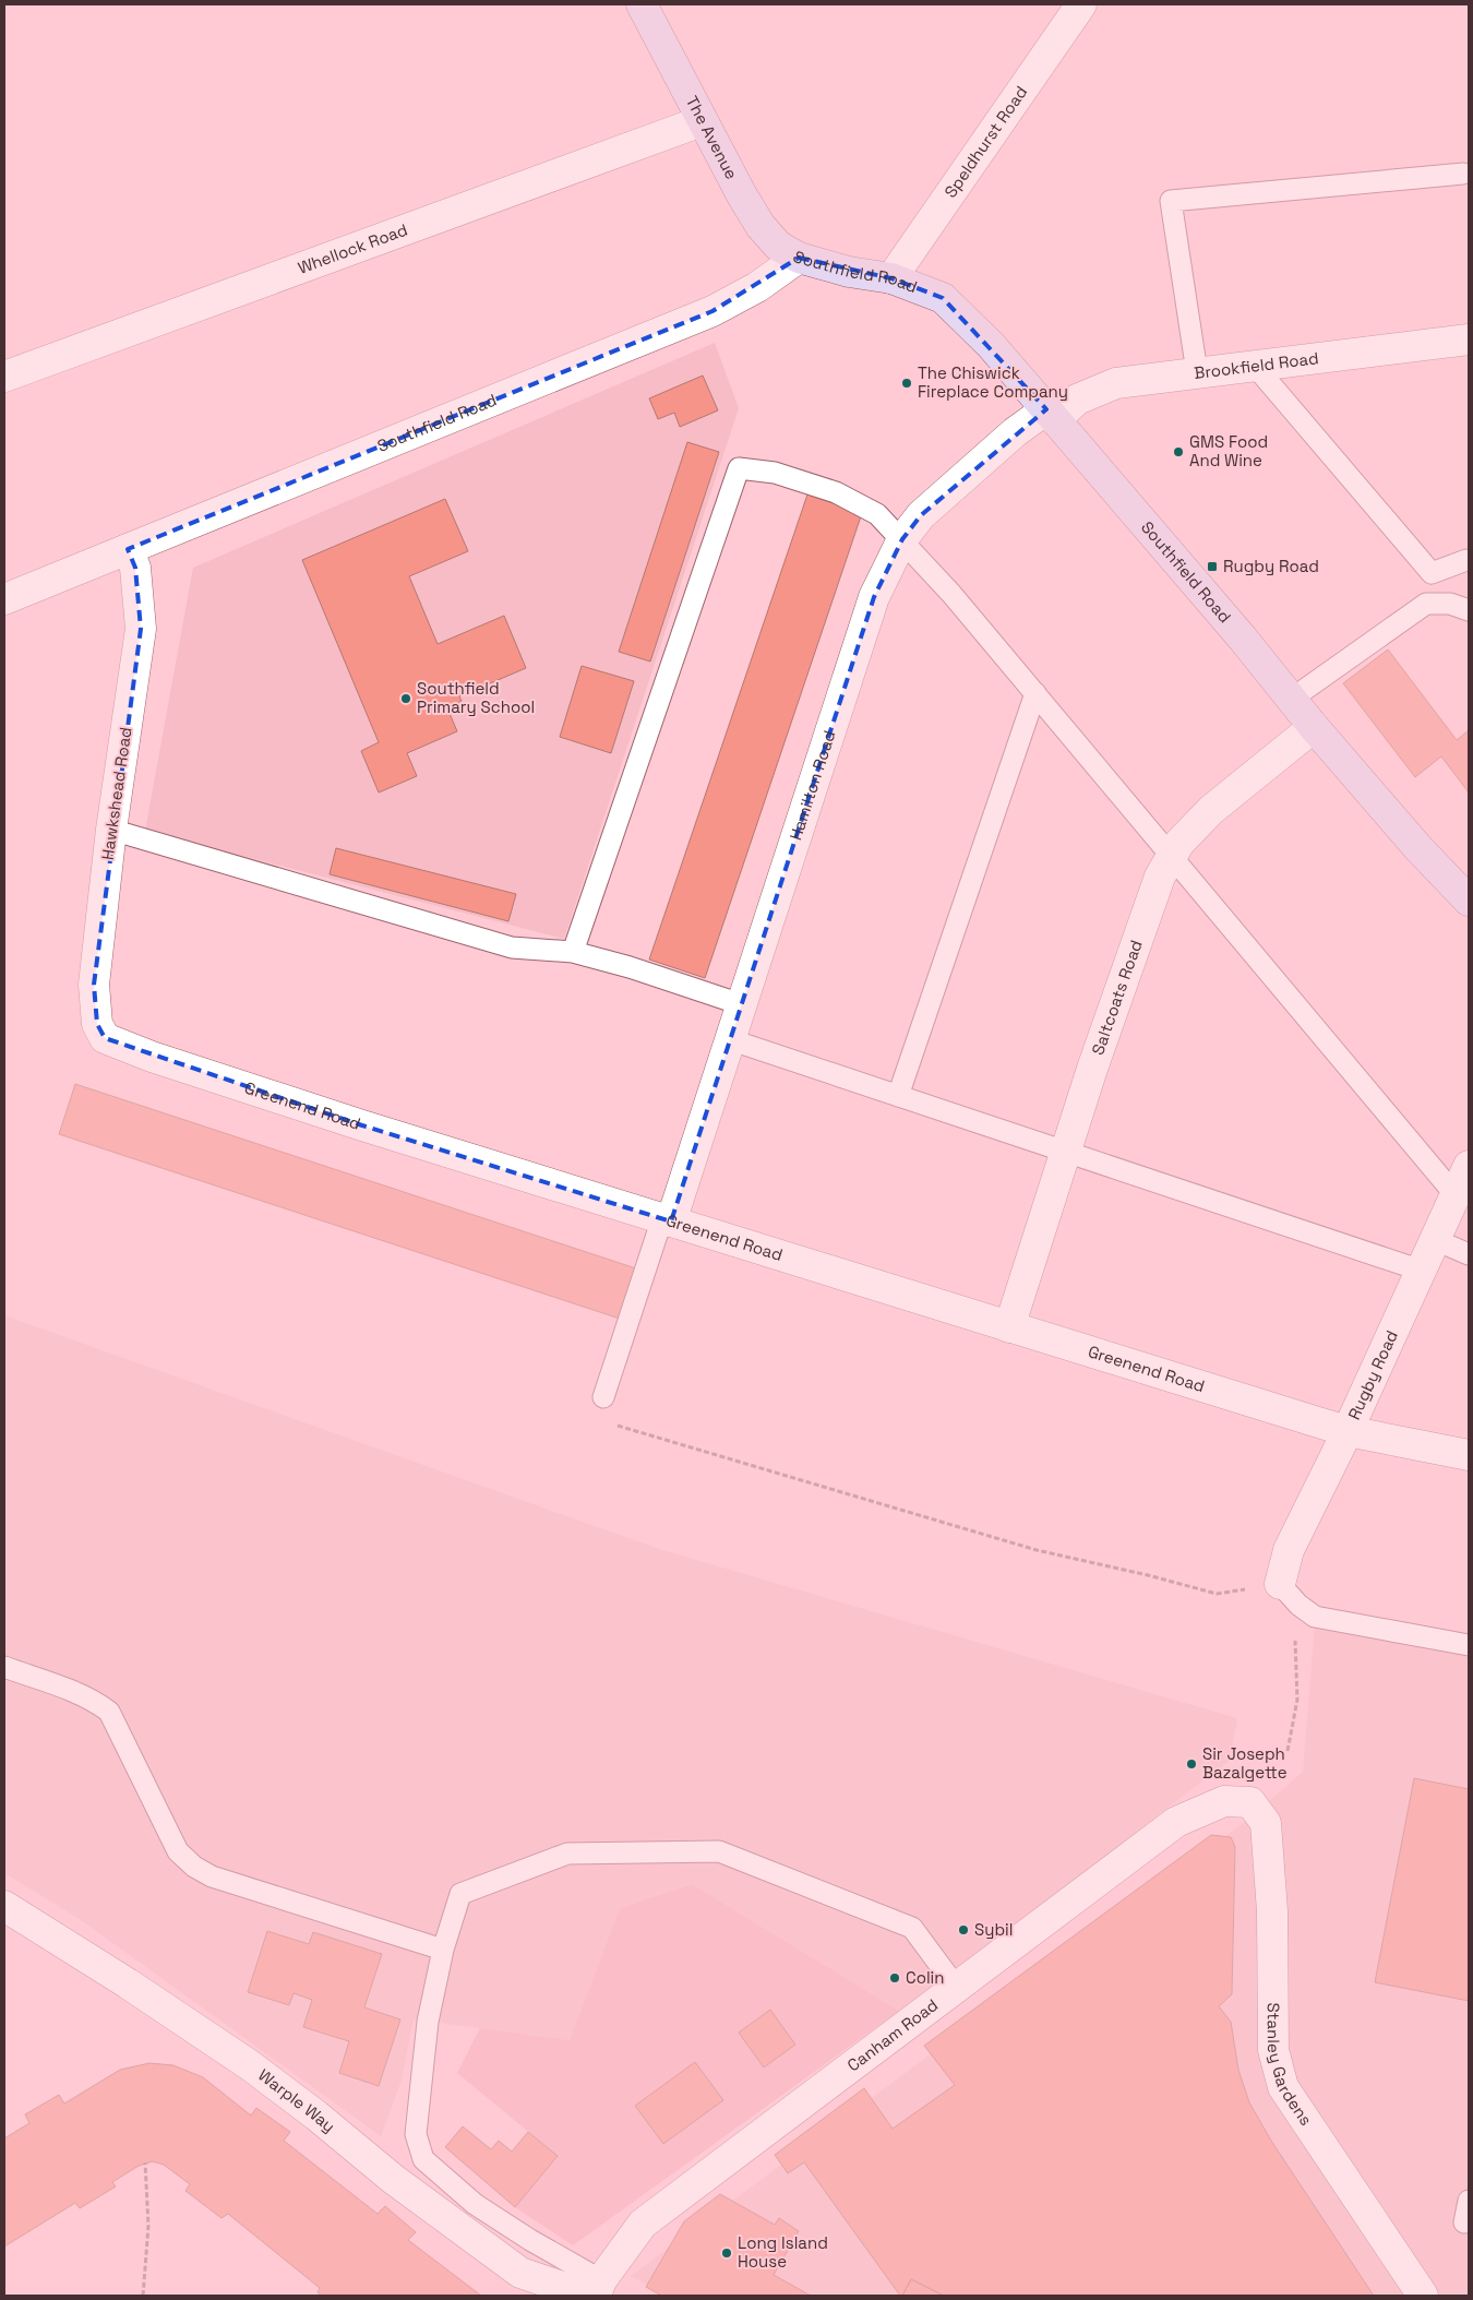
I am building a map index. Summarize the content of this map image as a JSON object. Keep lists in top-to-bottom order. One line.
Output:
{"streets":{"main road":["The Avenue","Southfield Road"],"street":["Speldhurst Road","Whellock Road","Brookfield Road","Hamilton Road","Hawkshead Road","Saltcoats Road","Greenend Road","Rugby Road","Canham Road","Stanley Gardens","Warple Way"]},"crossings":[["The Avenue","Whellock Road"],["The Avenue","Southfield Road"],["Speldhurst Road","Southfield Road"],["Southfield Road","Brookfield Road"],["Southfield Road","Hamilton Road"],["Southfield Road","Hawkshead Road"],["Southfield Road","Saltcoats Road"],["Brookfield Road","Hamilton Road"],["Hamilton Road","Greenend Road"],["Hawkshead Road","Greenend Road"],["Saltcoats Road","Greenend Road"],["Greenend Road","Rugby Road"],["Canham Road","Stanley Gardens"],["Canham Road","Warple Way"]],"places":{"other":["The Chiswick Fireplace Company","GMS Food And Wine","Southfield Primary School","Sir Joseph Bazalgette","Sybil","Colin","Long Island House"],"transit":["Rugby Road"]}}
